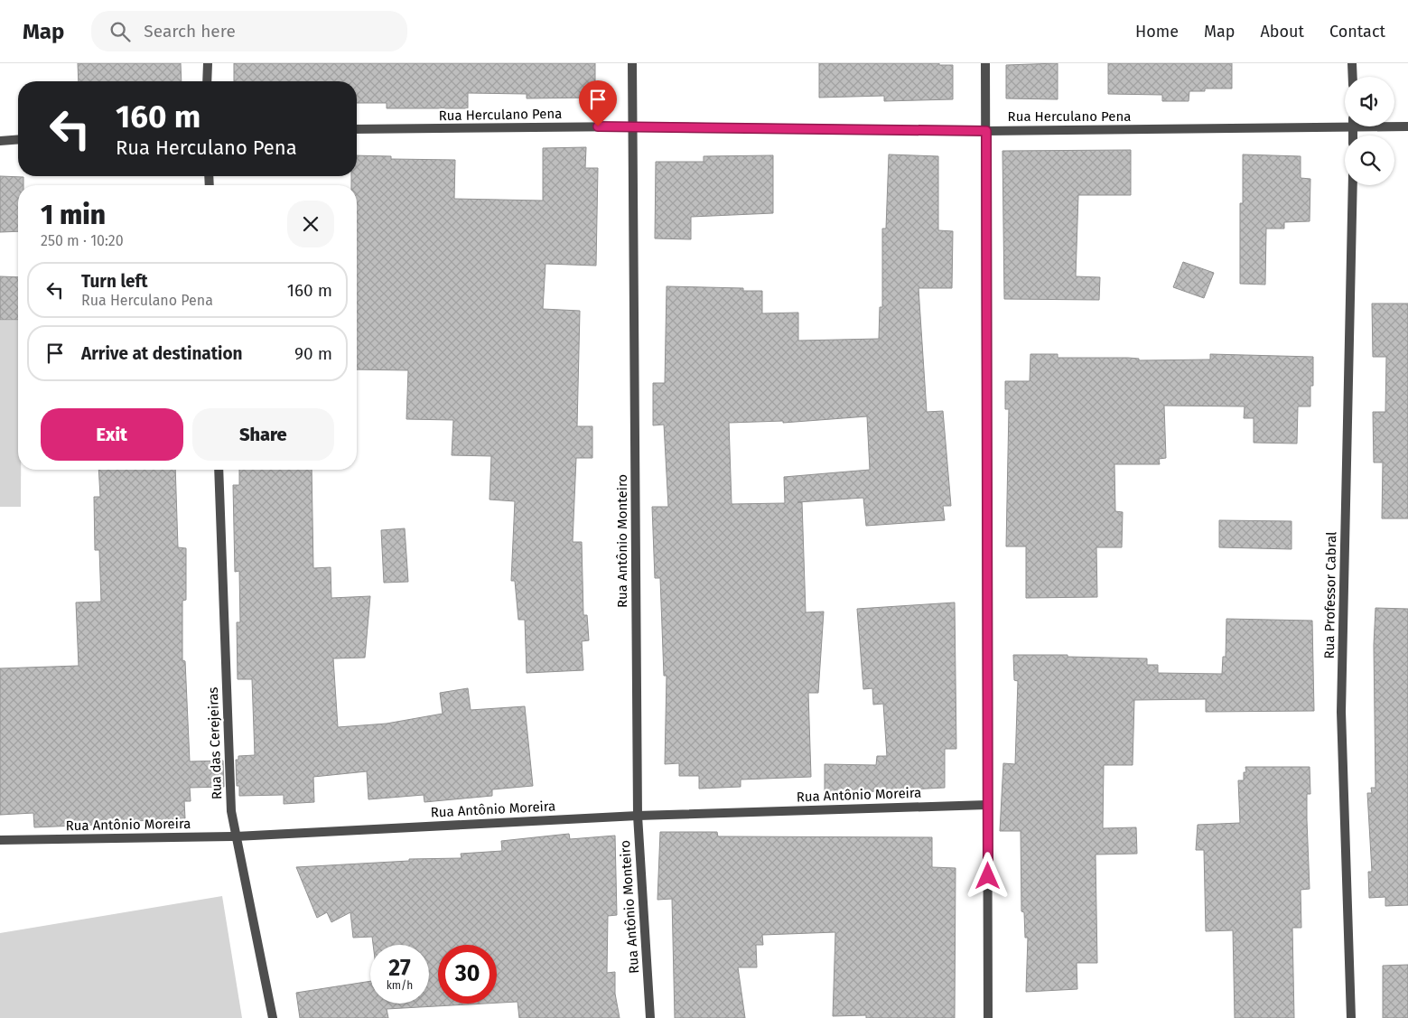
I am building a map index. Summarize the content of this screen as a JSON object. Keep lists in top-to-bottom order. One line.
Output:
{"streets":{"street":["Rua Herculano Pena","Rua Antônio Monteiro","Rua Professor Cabral","Rua das Cerejeiras","Rua Antônio Moreira"]},"crossings":[["Rua Herculano Pena","Rua Antônio Monteiro"],["Rua Antônio Monteiro","Rua Antônio Moreira"],["Rua das Cerejeiras","Rua Antônio Moreira"]],"page":{"header":"Map","search":"Search here","nav":["Home","Map","About","Contact"],"turn":["160 m","Rua Herculano Pena"],"heading":["1 min","250 m · 10:20"],"list":[{"name":"Turn left","note":"Rua Herculano Pena","value":"160 m"},{"name":"Arrive at destination","value":"90 m"}],"buttons":["Exit","Share"],"speed":"27 km/h","limit":"30"}}
